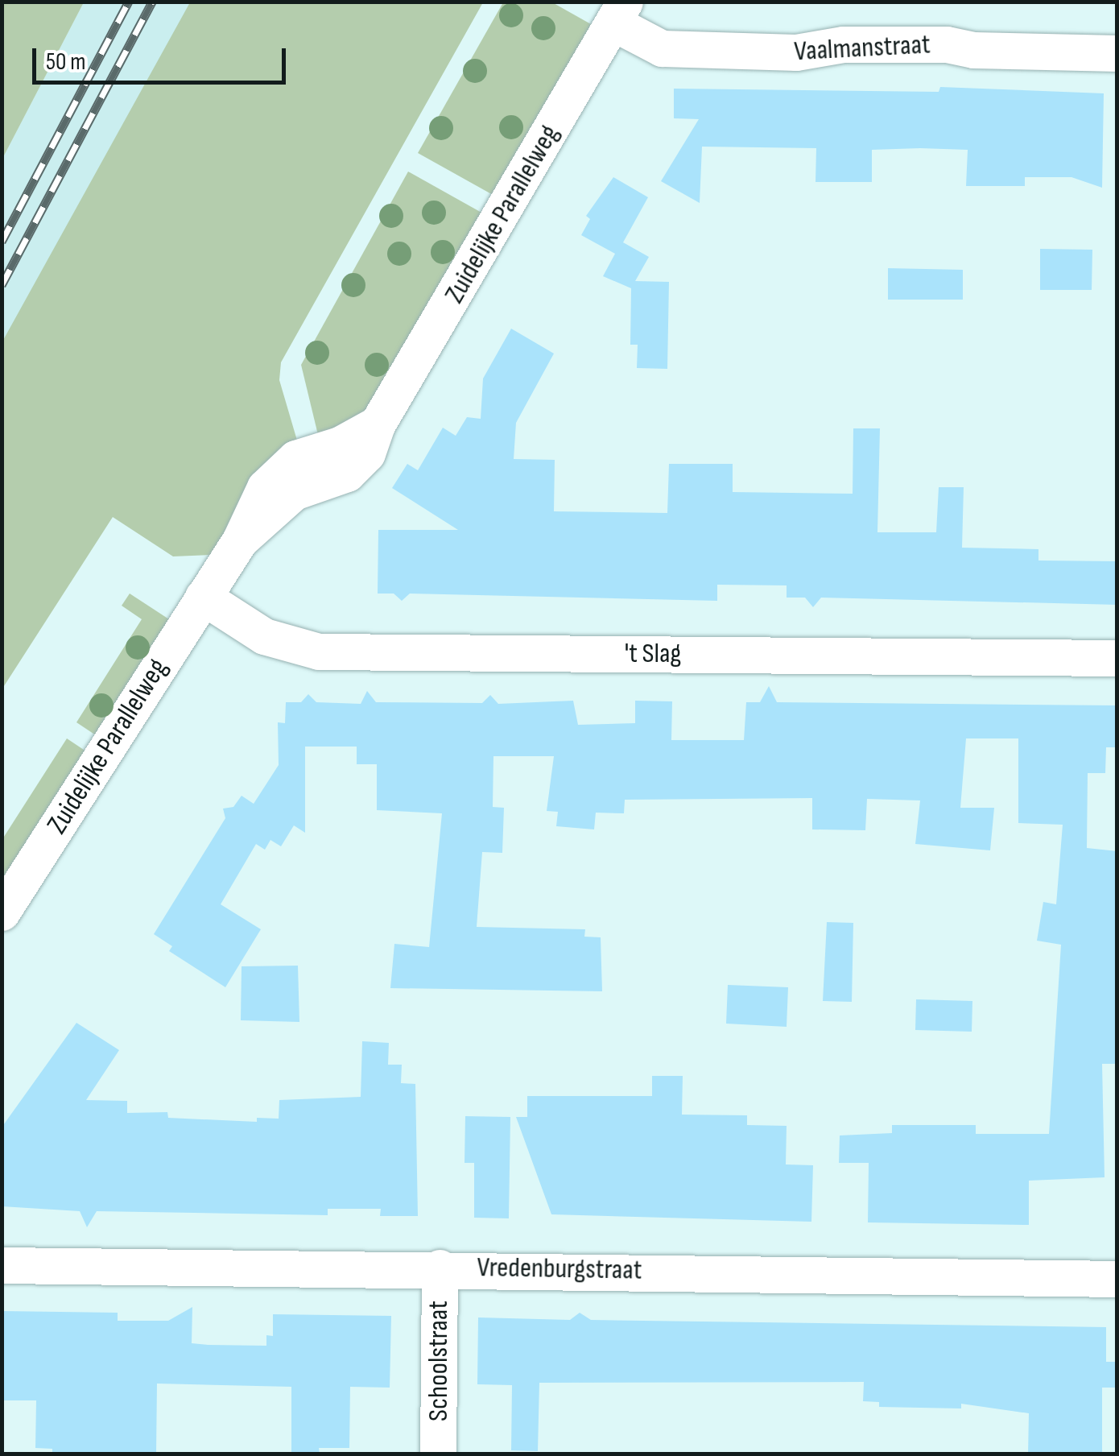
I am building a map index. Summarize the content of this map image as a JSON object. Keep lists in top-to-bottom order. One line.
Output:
{"streets":{"street":["Vaalmanstraat","Zuidelijke Parallelweg","'t Slag","Vredenburgstraat","Schoolstraat"]},"crossings":[["Vaalmanstraat","Zuidelijke Parallelweg"],["Zuidelijke Parallelweg","'t Slag"],["Vredenburgstraat","Schoolstraat"]],"scale_bar":"50 m"}
